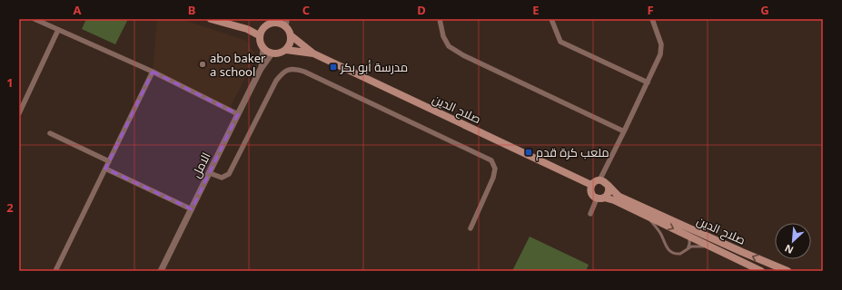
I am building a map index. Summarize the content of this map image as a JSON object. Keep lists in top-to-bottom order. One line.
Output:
{"streets":{"main road":["صلاح الدين"],"street":["الامل"]},"crossings":[["صلاح الدين","الامل"]],"places":{"other":["abo baker a school"],"transit":["مدرسة أبو بكر","ملعب كرة قدم"]},"north":"bottom left","grid":{"columns":["A","B","C","D","E","F","G"],"rows":["1","2"]}}
